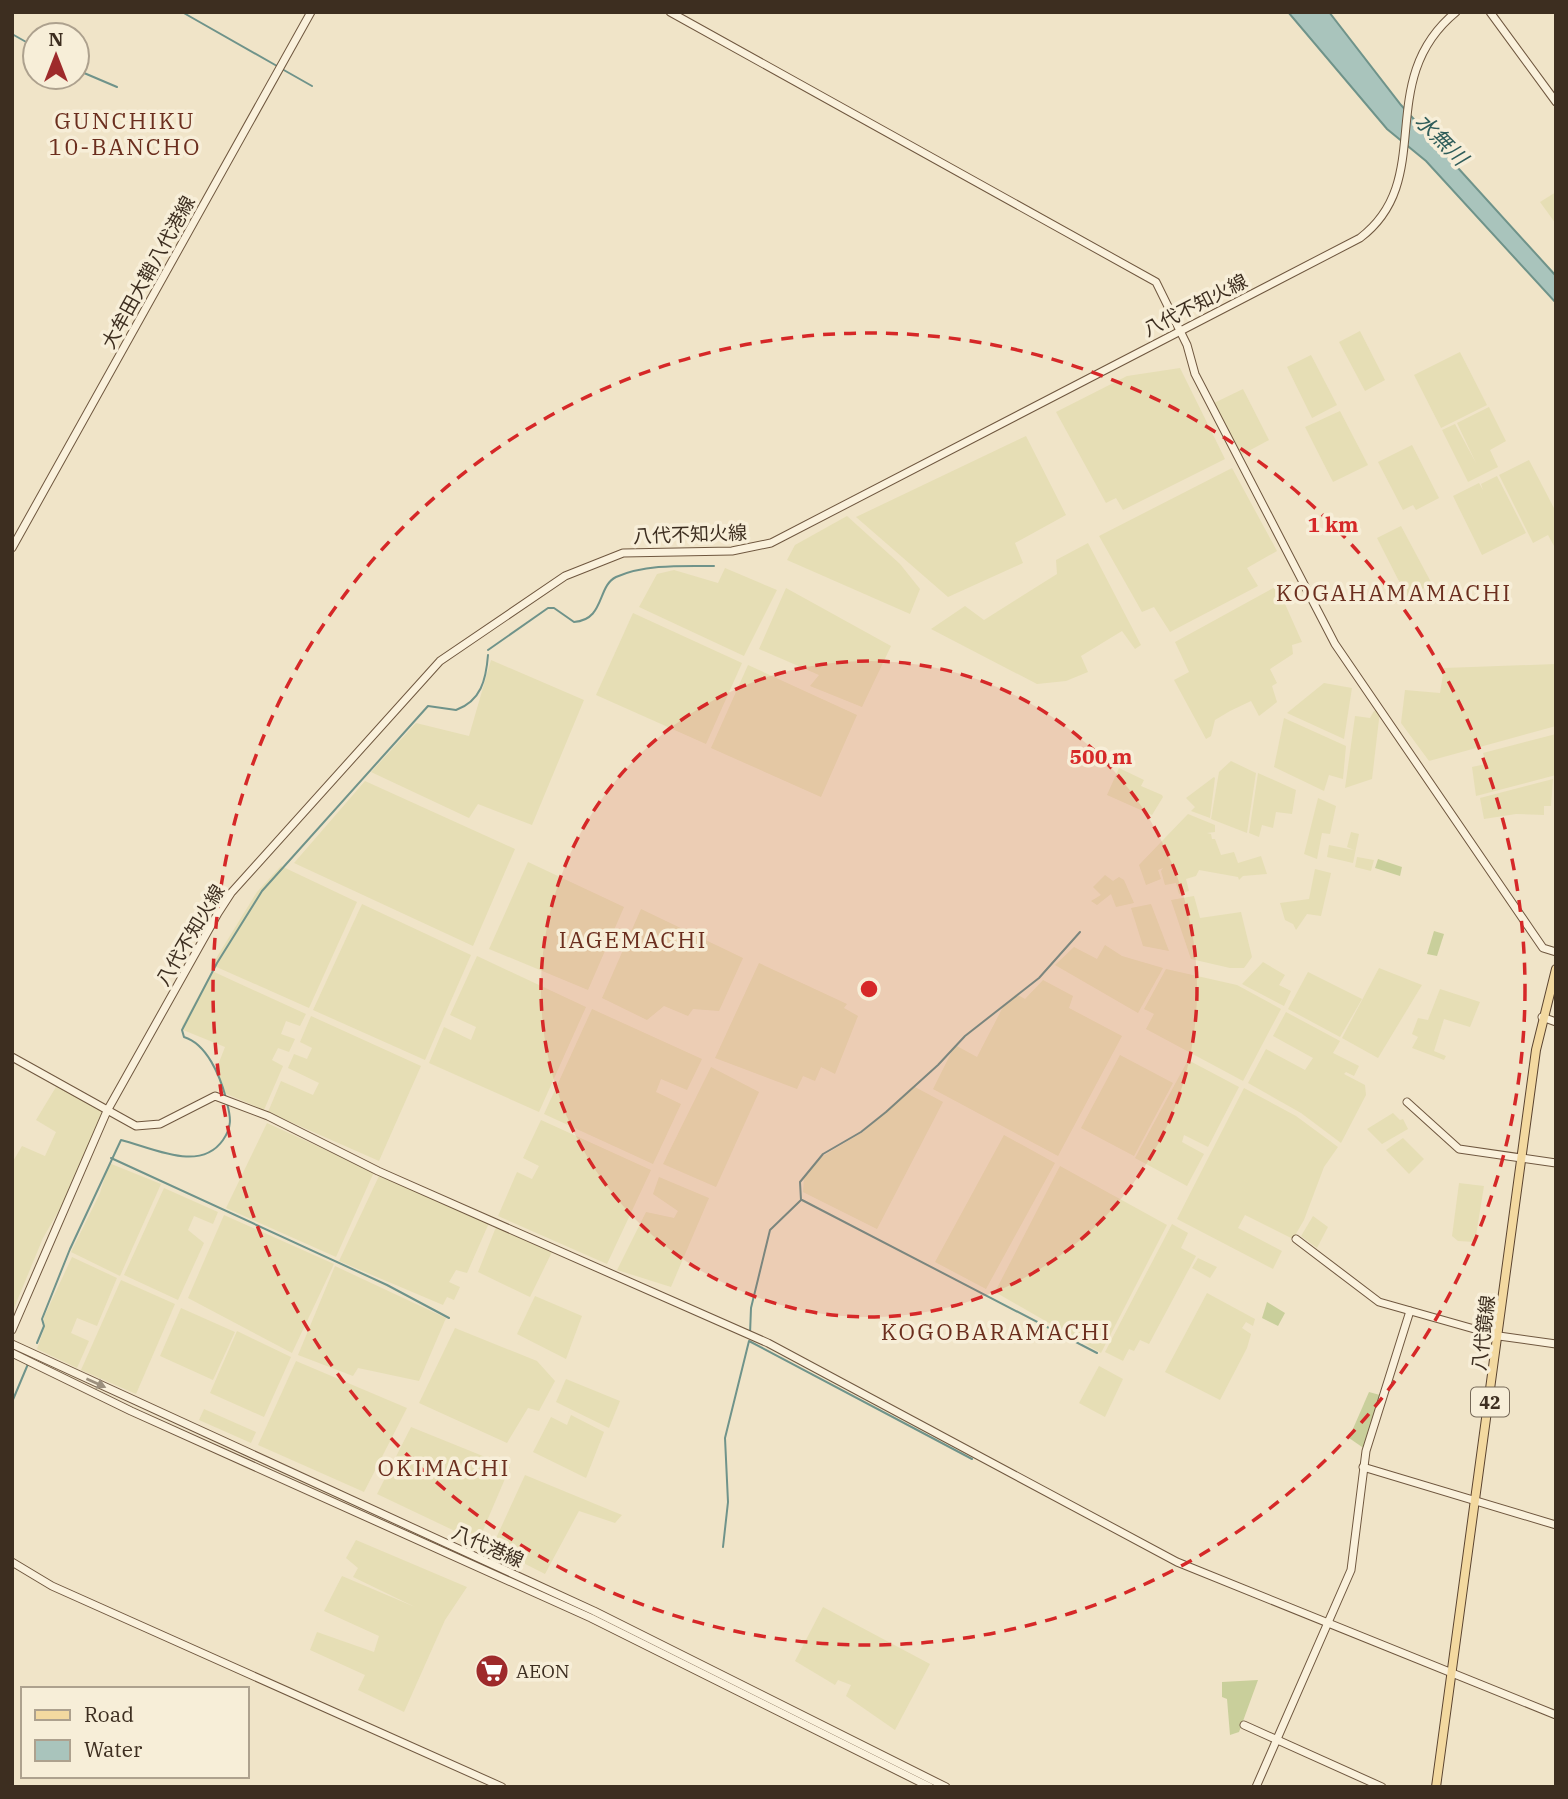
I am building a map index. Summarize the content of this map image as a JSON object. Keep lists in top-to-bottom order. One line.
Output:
{"streets":{"main road":["大牟田大鞘八代港線","八代不知火線","八代鏡線","42","八代港線"]},"districts":["GUNCHIKU 10-BANCHO","KOGAHAMAMACHI","IAGEMACHI","KOGOBARAMACHI","OKIMACHI"],"water":["水無川"],"places":{"supermarket":["AEON"]},"legend":["Road","Water"],"north":"top","rings":["1 km","500 m"]}
